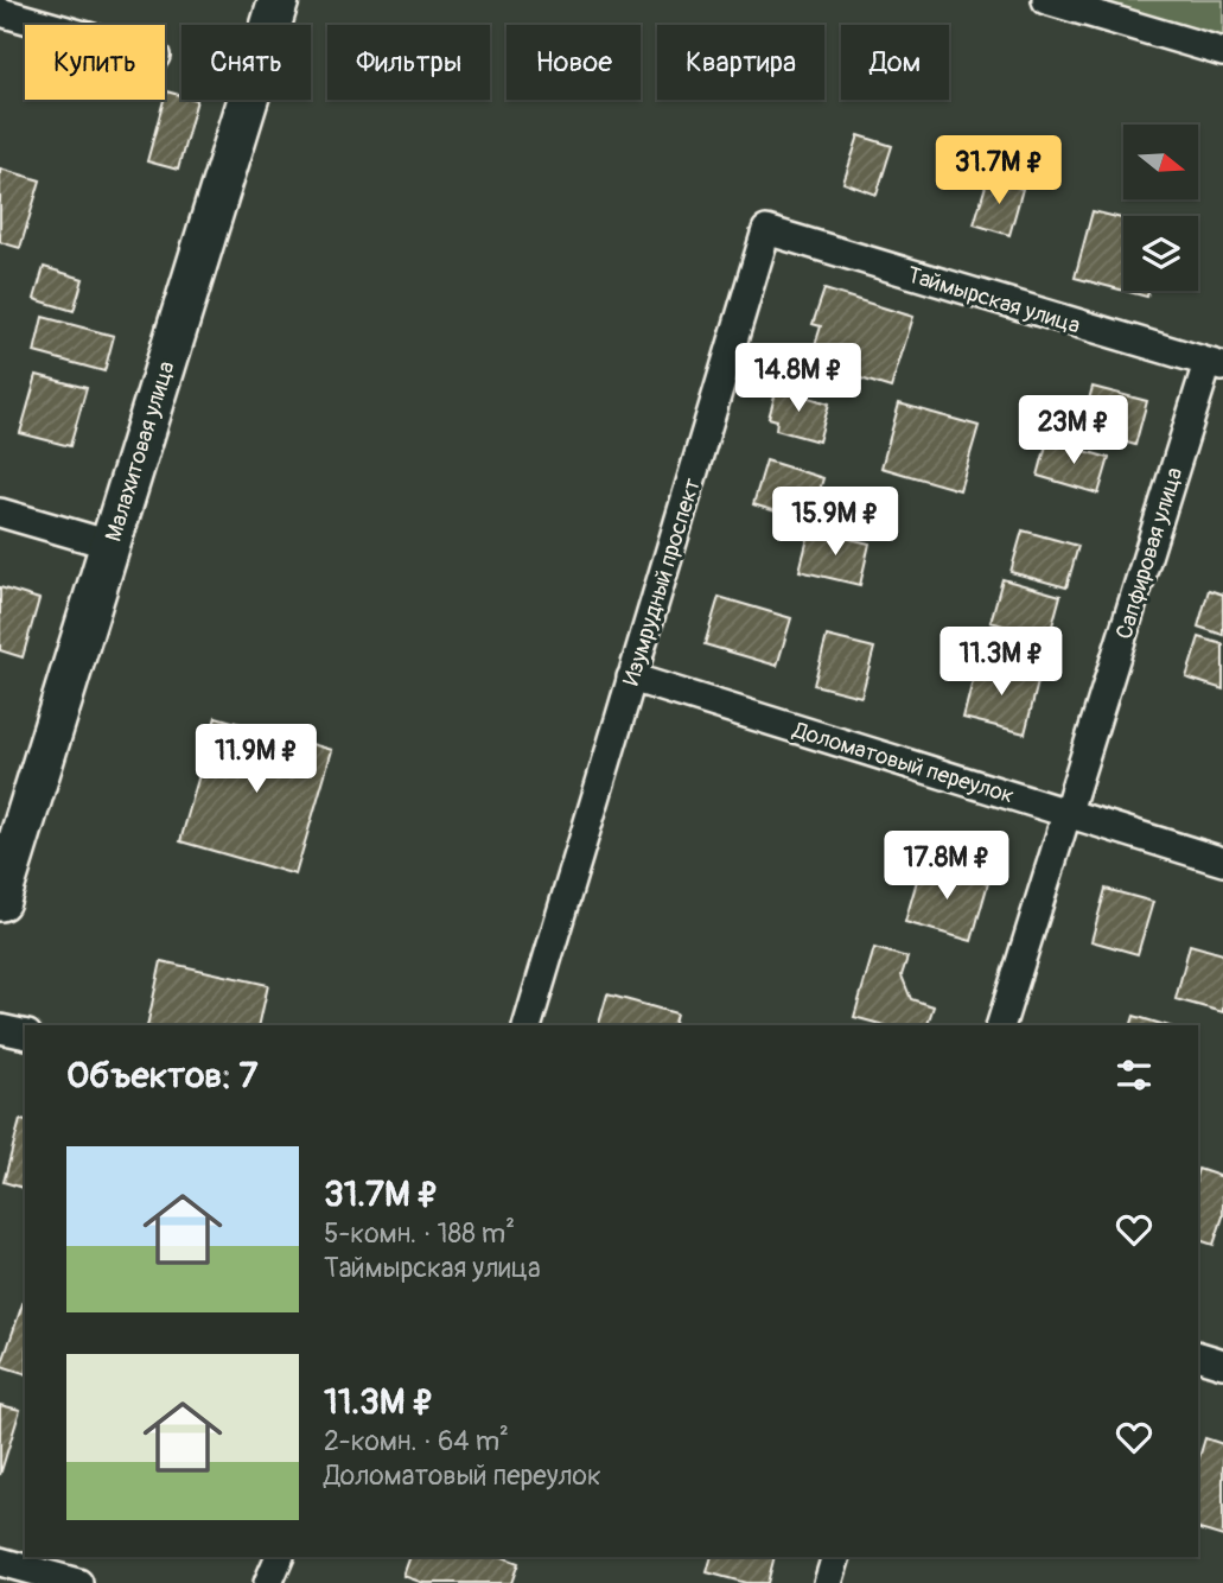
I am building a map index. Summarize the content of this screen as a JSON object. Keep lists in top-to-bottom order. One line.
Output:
{"streets":{"street":["Таймырская улица","Малахитовая улица","Сапфировая улица","Изумрудный проспект","Доломатовый переулок"]},"crossings":[["Таймырская улица","Сапфировая улица"],["Таймырская улица","Изумрудный проспект"],["Сапфировая улица","Доломатовый переулок"],["Изумрудный проспект","Доломатовый переулок"]],"north":"right","page":{"chip":["Купить","Снять","Фильтры","Новое","Квартира","Дом"],"price":["31.7M ₽","14.8M ₽","23M ₽","15.9M ₽","11.3M ₽","11.9M ₽","17.8M ₽"],"heading":"Объектов: 7","list":[{"name":"31.7M ₽","note":"5-комн. · 188 m² · Таймырская улица"},{"name":"11.3M ₽","note":"2-комн. · 64 m² · Доломатовый переулок"}]}}
